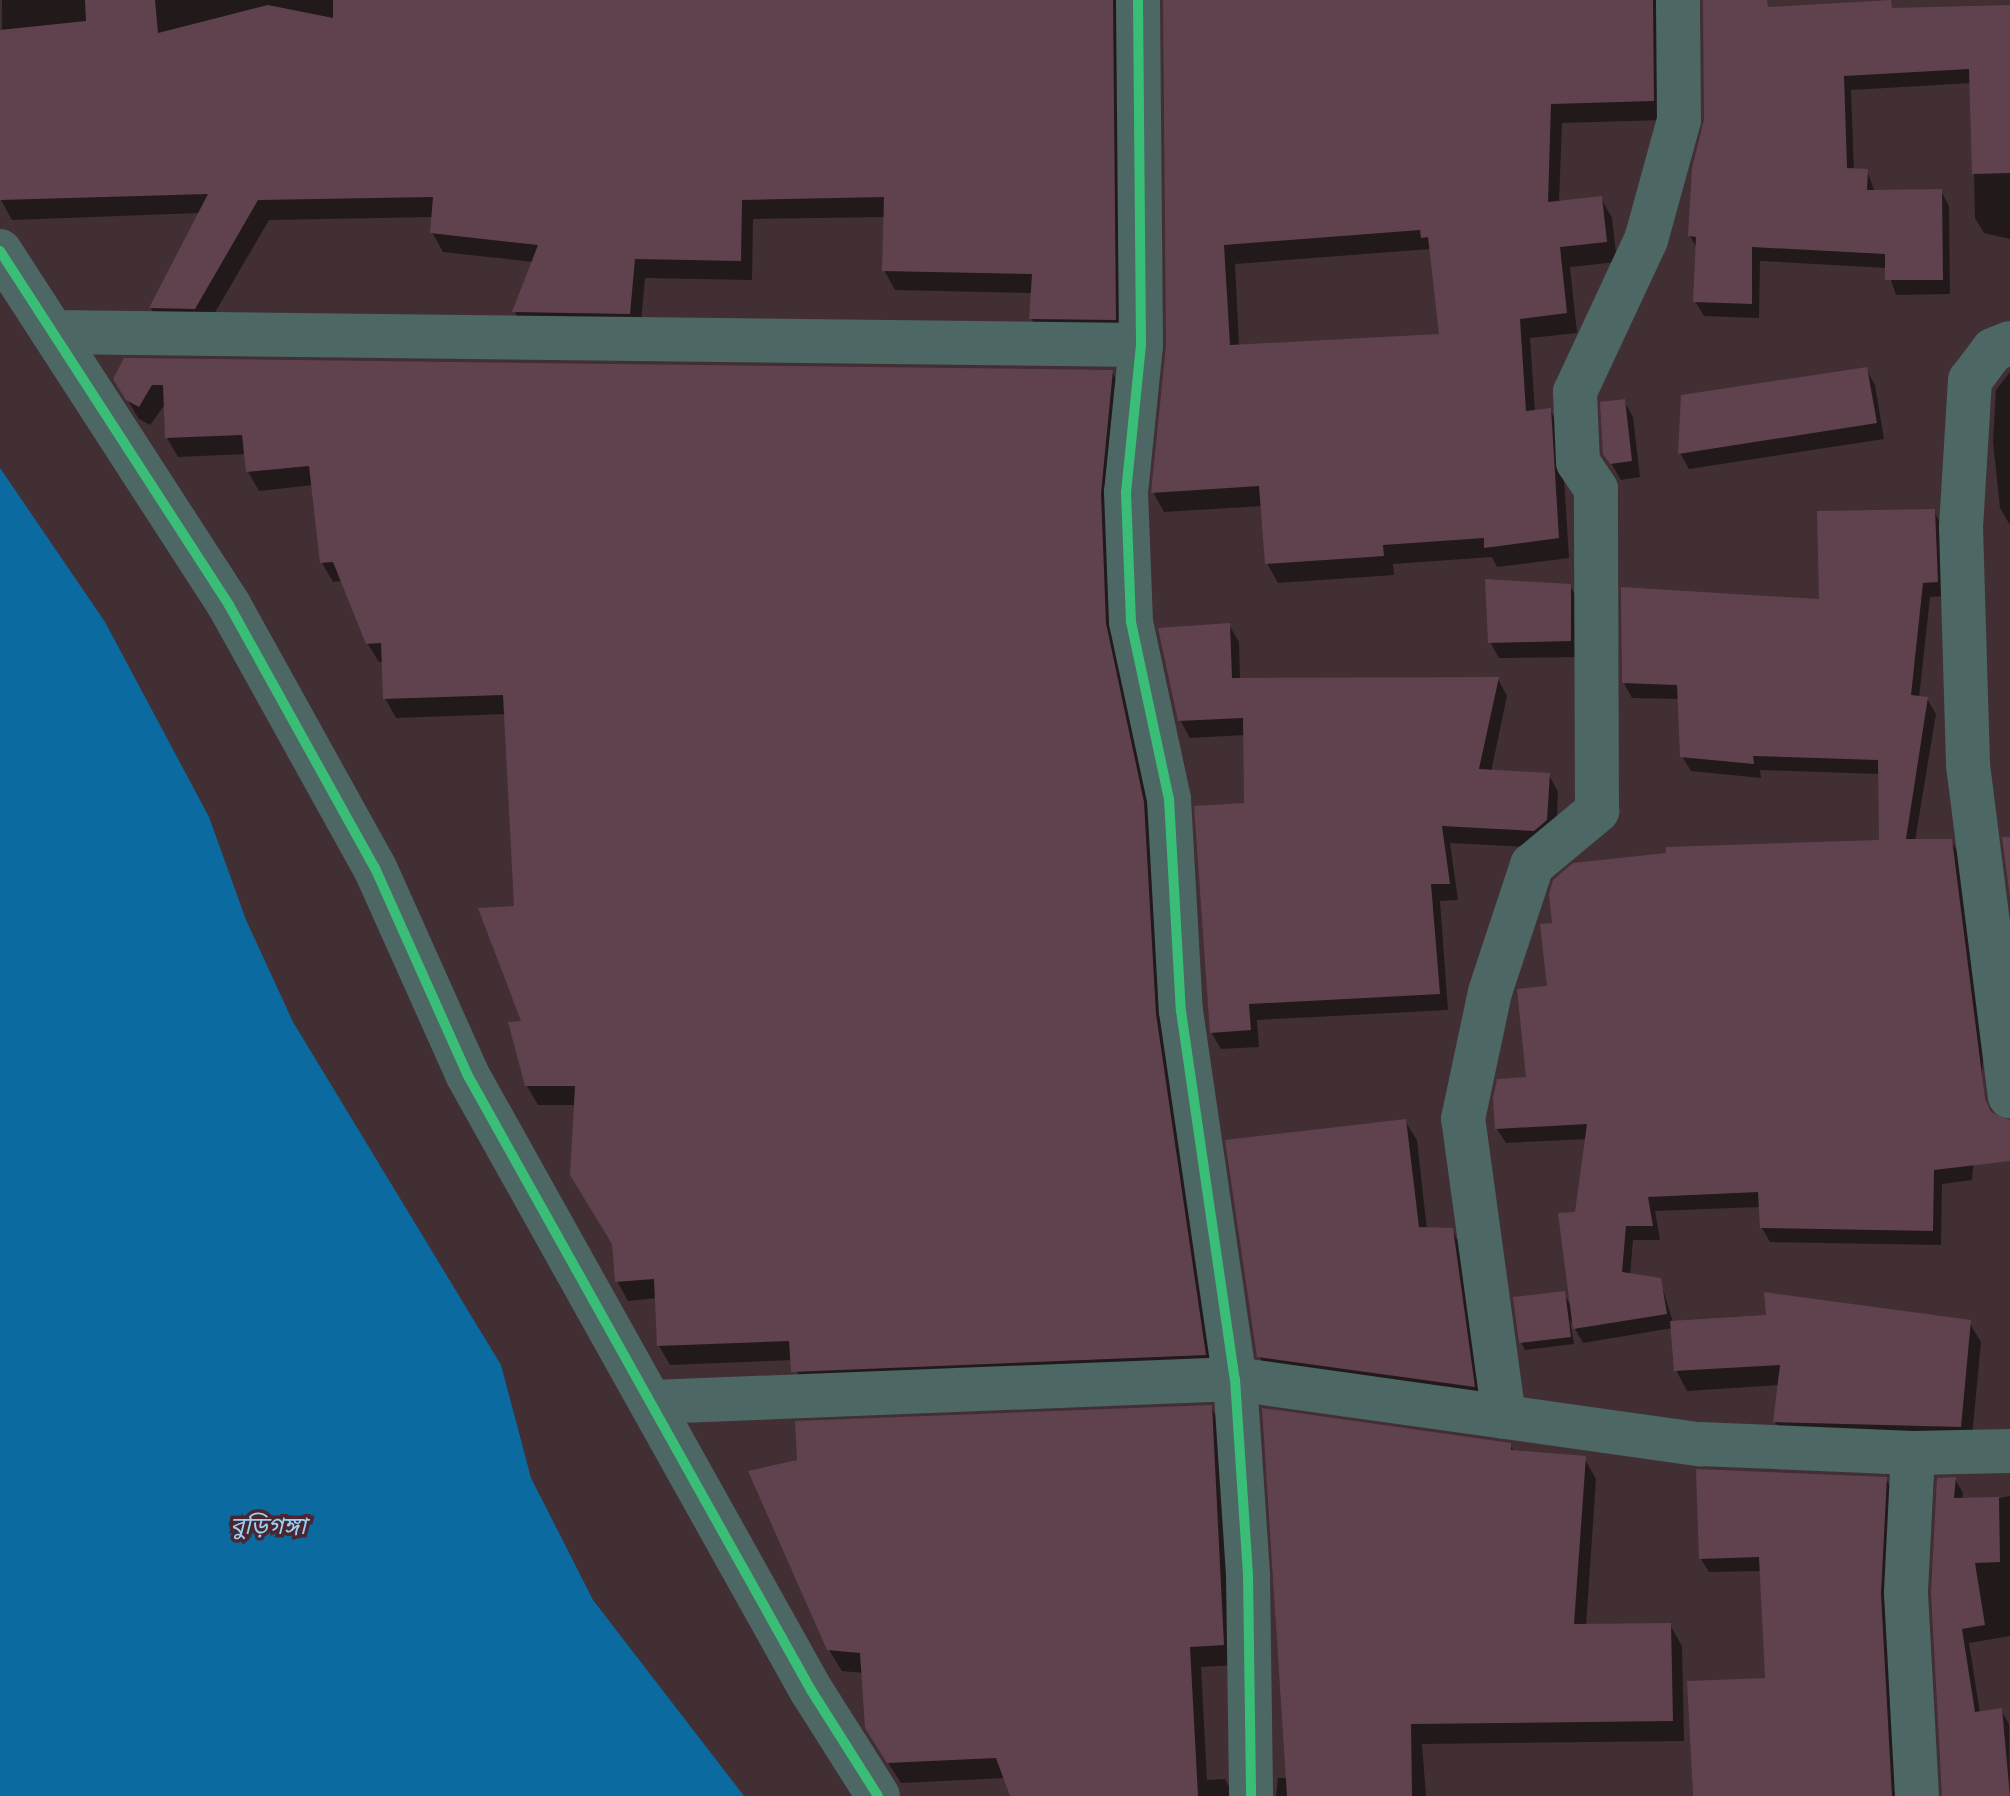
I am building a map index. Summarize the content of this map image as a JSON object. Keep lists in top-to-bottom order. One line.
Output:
{"water":["বুড়িগঙ্গা"]}
